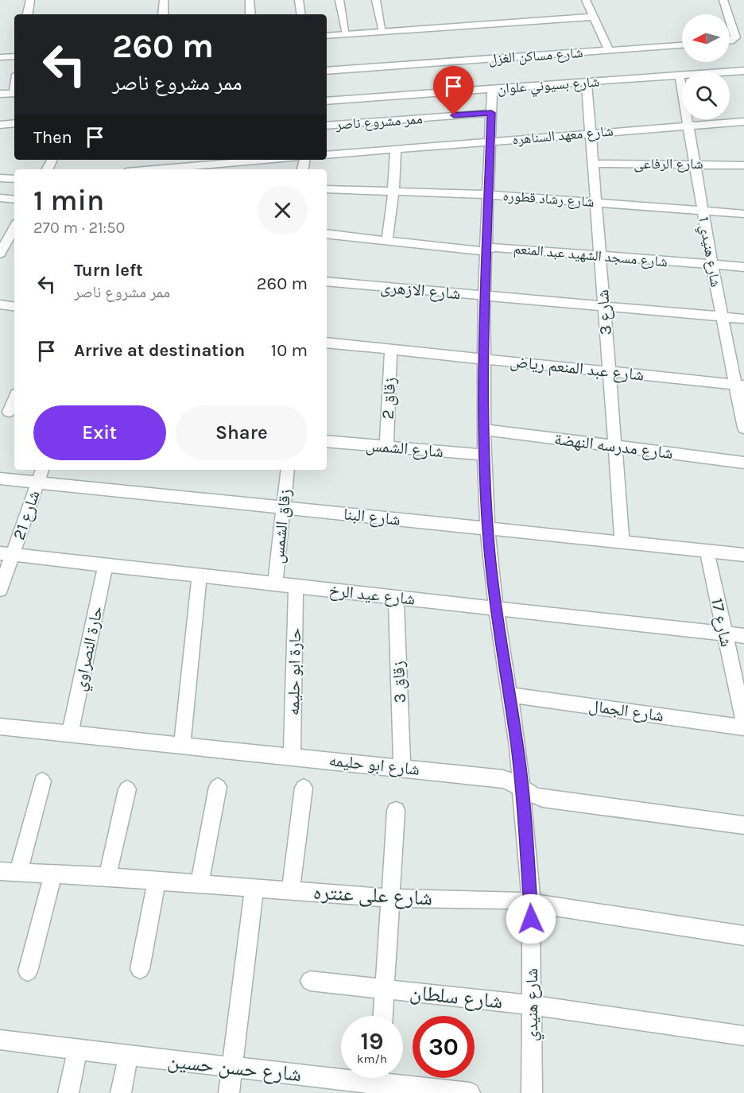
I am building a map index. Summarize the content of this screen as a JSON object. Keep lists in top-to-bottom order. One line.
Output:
{"streets":{"street":["شارع مساكن الغزل","شارع بسيوني علوان","ممر مشروع ناصر","شارع معهد السناهره","شارع الرفاعى","شارع رشاد قطوره","شارع هنيدي 1","شارع مسجد الشهيد عبد المنعم","شارع الازهرى","شارع 3","شارع عبد المنعم رياض","زقاق 2","شارع مدرسه النهضة","شارع الشمس","شارع 21","شارع البنا","زقاق الشمس","شارع عيد الرخ","شارع 17","حارة النصراوي","حارة ابو حليمه","زقاق 3","شارع الجمال","شارع ابو حليمه","شارع على عنتره","شارع سلطان","شارع هنيدي","شارع حسن حسين"]},"crossings":[["شارع بسيوني علوان","شارع هنيدي 1"],["شارع بسيوني علوان","شارع 3"],["شارع بسيوني علوان","شارع هنيدي"],["ممر مشروع ناصر","شارع هنيدي"],["شارع معهد السناهره","شارع هنيدي 1"],["شارع معهد السناهره","شارع 3"],["شارع معهد السناهره","شارع هنيدي"],["شارع الرفاعى","شارع هنيدي 1"],["شارع الرفاعى","شارع 3"],["شارع رشاد قطوره","شارع هنيدي 1"],["شارع رشاد قطوره","شارع 3"],["شارع رشاد قطوره","شارع هنيدي"],["شارع هنيدي 1","شارع مسجد الشهيد عبد المنعم"],["شارع هنيدي 1","شارع الازهرى"],["شارع هنيدي 1","شارع عبد المنعم رياض"],["شارع مسجد الشهيد عبد المنعم","شارع 3"],["شارع مسجد الشهيد عبد المنعم","شارع هنيدي"],["شارع الازهرى","شارع 3"],["شارع الازهرى","شارع هنيدي"],["شارع 3","شارع عبد المنعم رياض"],["شارع 3","شارع مدرسه النهضة"],["شارع 3","شارع البنا"],["شارع عبد المنعم رياض","زقاق 2"],["شارع عبد المنعم رياض","شارع هنيدي"],["زقاق 2","شارع الشمس"],["شارع مدرسه النهضة","شارع هنيدي"],["شارع الشمس","شارع هنيدي"],["شارع 21","شارع البنا"],["شارع 21","شارع عيد الرخ"],["شارع البنا","زقاق الشمس"],["شارع البنا","شارع 17"],["شارع البنا","شارع هنيدي"],["زقاق الشمس","شارع عيد الرخ"],["شارع عيد الرخ","شارع 17"],["شارع عيد الرخ","حارة النصراوي"],["شارع عيد الرخ","حارة ابو حليمه"],["شارع عيد الرخ","زقاق 3"],["شارع عيد الرخ","شارع هنيدي"],["حارة النصراوي","شارع ابو حليمه"],["حارة ابو حليمه","شارع ابو حليمه"],["زقاق 3","شارع ابو حليمه"],["شارع الجمال","شارع هنيدي"],["شارع ابو حليمه","شارع هنيدي"],["شارع على عنتره","شارع هنيدي"],["شارع سلطان","شارع هنيدي"]],"north":"left","page":{"turn":["260 m","ممر مشروع ناصر"],"then":"Then","heading":["1 min","270 m · 21:50"],"list":[{"name":"Turn left","note":"ممر مشروع ناصر","value":"260 m"},{"name":"Arrive at destination","value":"10 m"}],"buttons":["Exit","Share"],"speed":"19 km/h","limit":"30"}}
